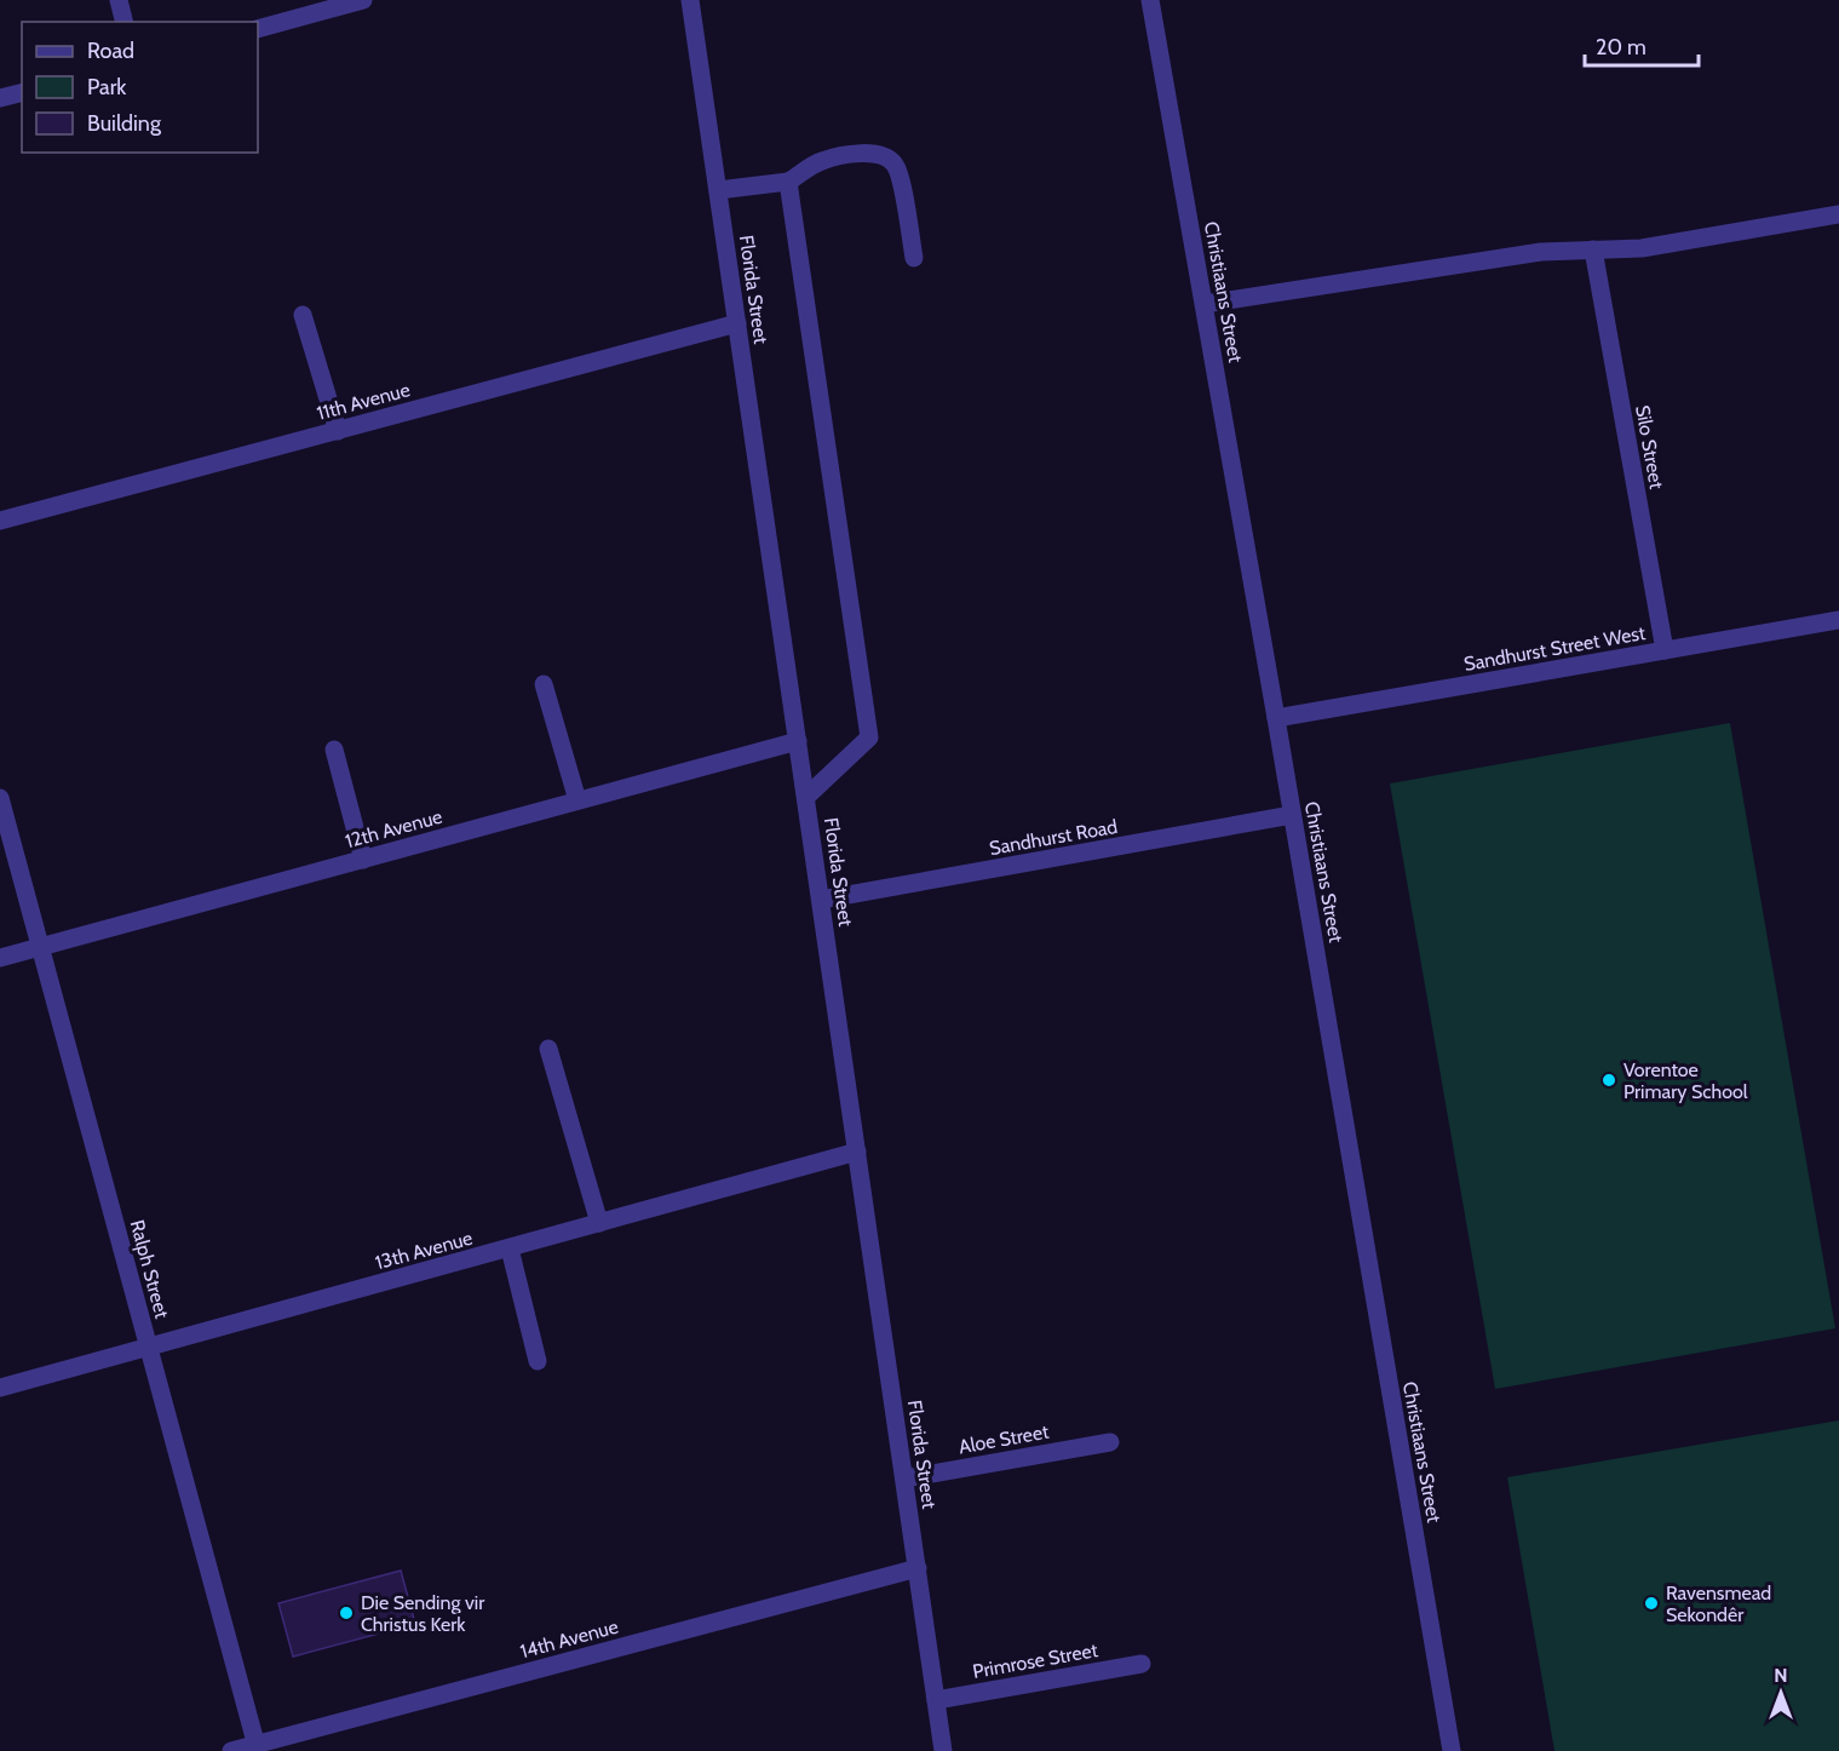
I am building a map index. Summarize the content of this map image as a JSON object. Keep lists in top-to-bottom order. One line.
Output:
{"streets":{"street":["Florida Street","Christiaans Street","11th Avenue","Silo Street","Sandhurst Street West","12th Avenue","Sandhurst Road","13th Avenue","Ralph Street","Aloe Street","14th Avenue","Primrose Street"]},"crossings":[["Florida Street","11th Avenue"],["Florida Street","12th Avenue"],["Florida Street","Sandhurst Road"],["Florida Street","13th Avenue"],["Florida Street","Aloe Street"],["Florida Street","14th Avenue"],["Florida Street","Primrose Street"],["Christiaans Street","Sandhurst Street West"],["Christiaans Street","Sandhurst Road"],["Silo Street","Sandhurst Street West"],["12th Avenue","Ralph Street"],["13th Avenue","Ralph Street"],["Ralph Street","14th Avenue"]],"places":["Vorentoe Primary School","Ravensmead Sekondêr","Die Sending vir Christus Kerk"],"legend":["Road","Park","Building"],"scale_bar":"20 m","north":"top"}
